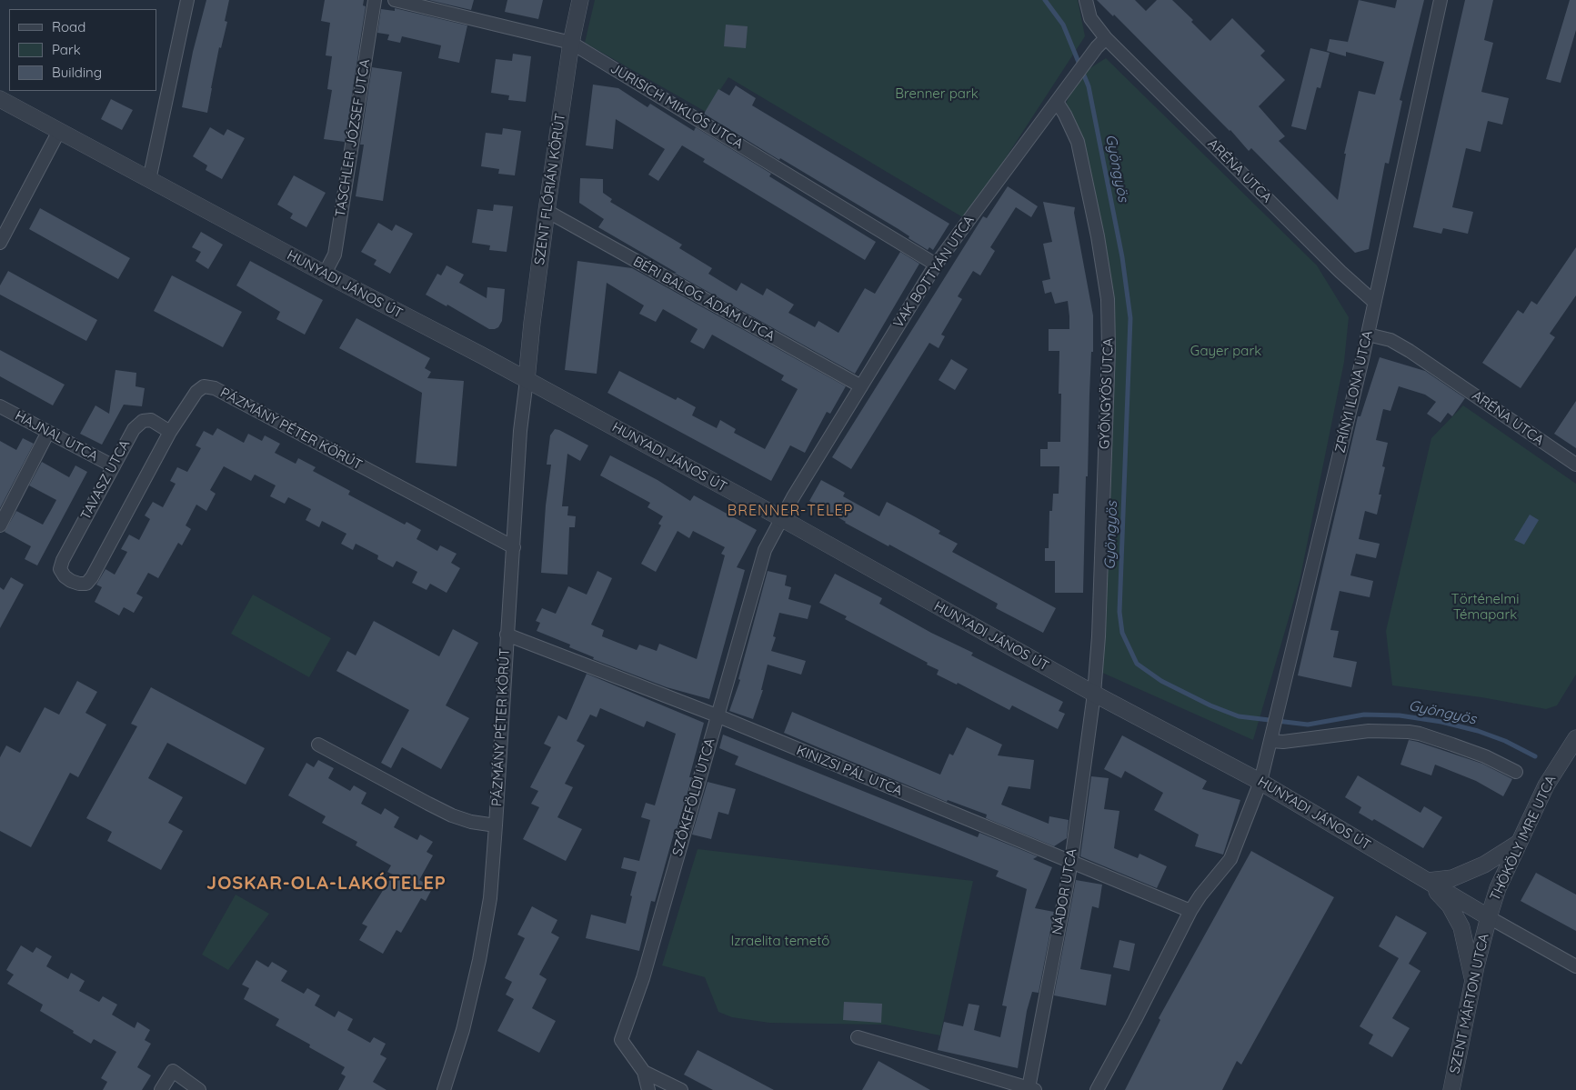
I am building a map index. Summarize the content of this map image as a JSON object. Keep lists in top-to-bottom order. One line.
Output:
{"streets":{"street":["JURISICH MIKLÓS UTCA","TASCHLER JÓZSEF UTCA","ARÉNA UTCA","SZENT FLÓRIÁN KÖRÚT","VAK BOTTYÁN UTCA","HUNYADI JÁNOS ÚT","BÉRI BALOG ÁDÁM UTCA","ZRÍNYI ILONA UTCA","GYÖNGYÖS UTCA","PÁZMÁNY PÉTER KÖRÚT","HAJNAL UTCA","TAVASZ UTCA","KINIZSI PÁL UTCA","SZŐKEFÖLDI UTCA","THÖKÖLY IMRE UTCA","NÁDOR UTCA","SZENT MÁRTON UTCA"]},"crossings":[["JURISICH MIKLÓS UTCA","SZENT FLÓRIÁN KÖRÚT"],["JURISICH MIKLÓS UTCA","VAK BOTTYÁN UTCA"],["TASCHLER JÓZSEF UTCA","HUNYADI JÁNOS ÚT"],["ARÉNA UTCA","VAK BOTTYÁN UTCA"],["ARÉNA UTCA","ZRÍNYI ILONA UTCA"],["SZENT FLÓRIÁN KÖRÚT","HUNYADI JÁNOS ÚT"],["SZENT FLÓRIÁN KÖRÚT","BÉRI BALOG ÁDÁM UTCA"],["SZENT FLÓRIÁN KÖRÚT","PÁZMÁNY PÉTER KÖRÚT"],["VAK BOTTYÁN UTCA","HUNYADI JÁNOS ÚT"],["VAK BOTTYÁN UTCA","BÉRI BALOG ÁDÁM UTCA"],["VAK BOTTYÁN UTCA","GYÖNGYÖS UTCA"],["VAK BOTTYÁN UTCA","SZŐKEFÖLDI UTCA"],["HUNYADI JÁNOS ÚT","ZRÍNYI ILONA UTCA"],["HUNYADI JÁNOS ÚT","GYÖNGYÖS UTCA"],["HUNYADI JÁNOS ÚT","PÁZMÁNY PÉTER KÖRÚT"],["HUNYADI JÁNOS ÚT","SZŐKEFÖLDI UTCA"],["HUNYADI JÁNOS ÚT","THÖKÖLY IMRE UTCA"],["HUNYADI JÁNOS ÚT","NÁDOR UTCA"],["HUNYADI JÁNOS ÚT","SZENT MÁRTON UTCA"],["ZRÍNYI ILONA UTCA","KINIZSI PÁL UTCA"],["GYÖNGYÖS UTCA","NÁDOR UTCA"],["PÁZMÁNY PÉTER KÖRÚT","TAVASZ UTCA"],["PÁZMÁNY PÉTER KÖRÚT","KINIZSI PÁL UTCA"],["HAJNAL UTCA","TAVASZ UTCA"],["KINIZSI PÁL UTCA","SZŐKEFÖLDI UTCA"],["KINIZSI PÁL UTCA","NÁDOR UTCA"],["THÖKÖLY IMRE UTCA","SZENT MÁRTON UTCA"]],"districts":["BRENNER-TELEP","JOSKAR-OLA-LAKÓTELEP"],"water":["Gyöngyös"],"parks":["Brenner park","Gayer park","Történelmi Témapark","Izraelita temető"],"legend":["Road","Park","Building"]}
